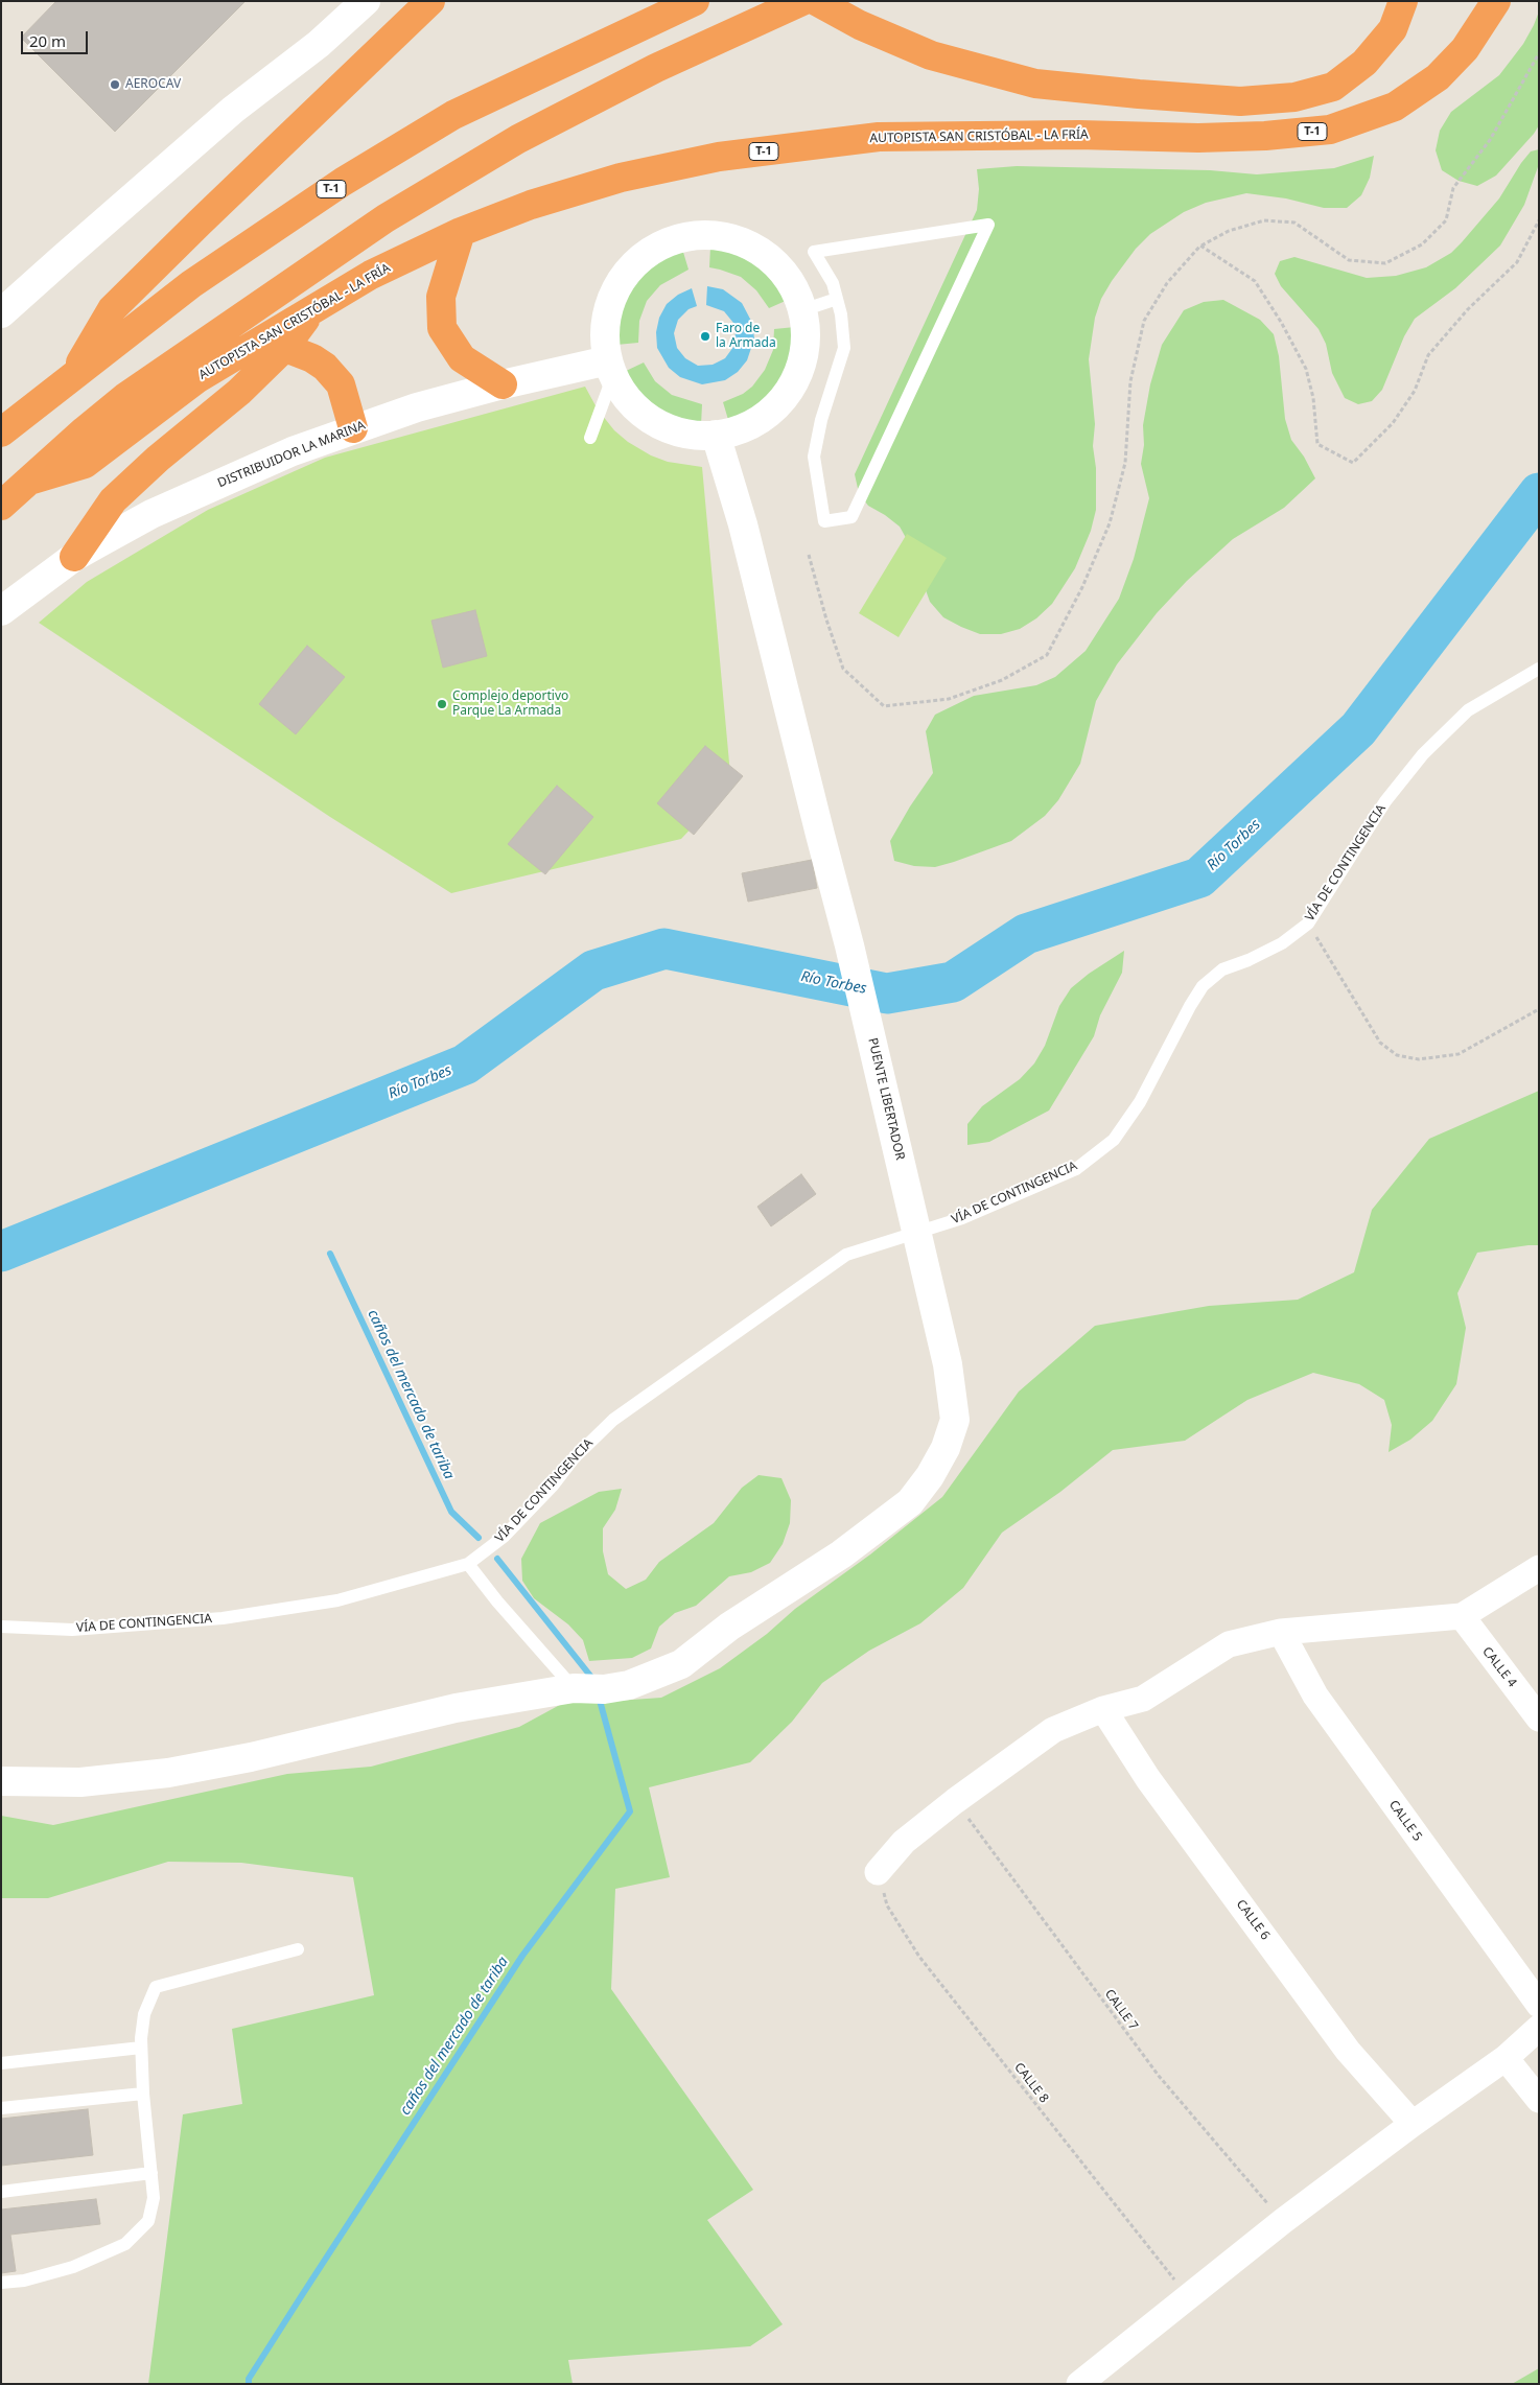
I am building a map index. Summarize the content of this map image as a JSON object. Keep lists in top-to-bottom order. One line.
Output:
{"streets":{"highway":["T-1","AUTOPISTA SAN CRISTÓBAL - LA FRÍA"],"street":["DISTRIBUIDOR LA MARINA","PUENTE LIBERTADOR","CALLE 4","CALLE 5","CALLE 6"],"lane":["VÍA DE CONTINGENCIA"],"path":["CALLE 7","CALLE 8"]},"water":["Río Torbes","caños del mercado de tariba"],"places":["AEROCAV","Faro de la Armada","Complejo deportivo Parque La Armada"],"scale_bar":"20 m"}
